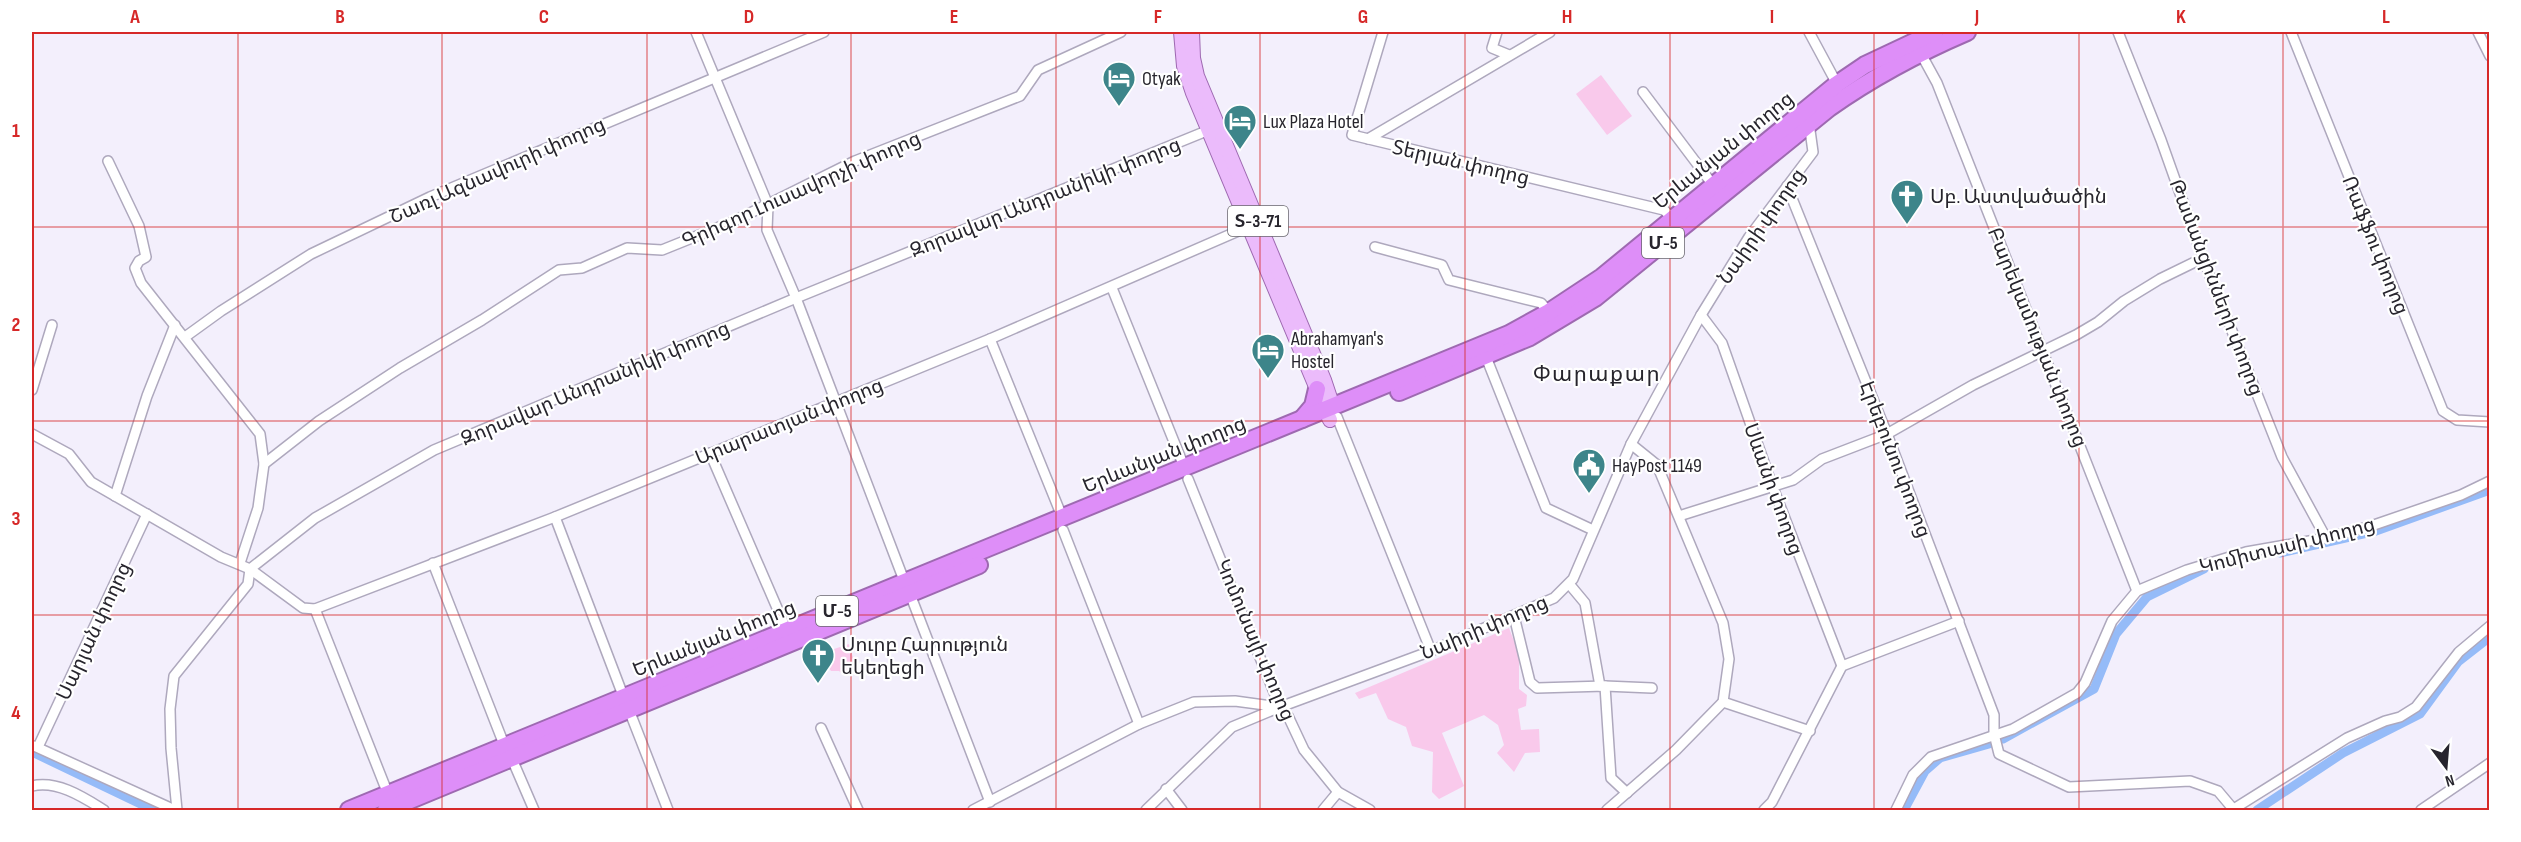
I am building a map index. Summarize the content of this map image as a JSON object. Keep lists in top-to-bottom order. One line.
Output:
{"streets":{"highway":["Երևանյան փողոց","Մ-5"],"main road":["Տ-3-71"],"street":["Տերյան փողոց","Շառլ Ազնավուրի փողոց","Գրիգոր Լուսավորչի փողոց","Զորավար Անդրանիկի փողոց","Նաիրի փողոց","Ռաֆֆու փողոց","Թամանցինների փողոց","Բարեկամության փողոց","Արարատյան փողոց","Էրեբունու փողոց","Սևանի փողոց","Կոմիտասի փողոց","Սարյան փողոց","Կոմունայի փողոց"]},"crossings":[["Երևանյան փողոց","Տերյան փողոց"],["Երևանյան փողոց","Տ-3-71"],["Երևանյան փողոց","Նաիրի փողոց"],["Երևանյան փողոց","Բարեկամության փողոց"],["Երևանյան փողոց","Կոմունայի փողոց"],["Զորավար Անդրանիկի փողոց","Տ-3-71"],["Տ-3-71","Արարատյան փողոց"],["Նաիրի փողոց","Էրեբունու փողոց"],["Նաիրի փողոց","Սևանի փողոց"],["Նաիրի փողոց","Կոմունայի փողոց"],["Թամանցինների փողոց","Կոմիտասի փողոց"],["Բարեկամության փողոց","Կոմիտասի փողոց"],["Արարատյան փողոց","Կոմունայի փողոց"],["Էրեբունու փողոց","Կոմիտասի փողոց"]],"districts":["Փարաքար"],"places":{"hotel":["Otyak","Lux Plaza Hotel","Abrahamyan's Hostel"],"church":["Սբ. Աստվածածին","Սուրբ Հարություն եկեղեցի"],"public building":["HayPost 1149"]},"north":"bottom","grid":{"columns":["A","B","C","D","E","F","G","H","I","J","K","L"],"rows":["1","2","3","4"]}}
